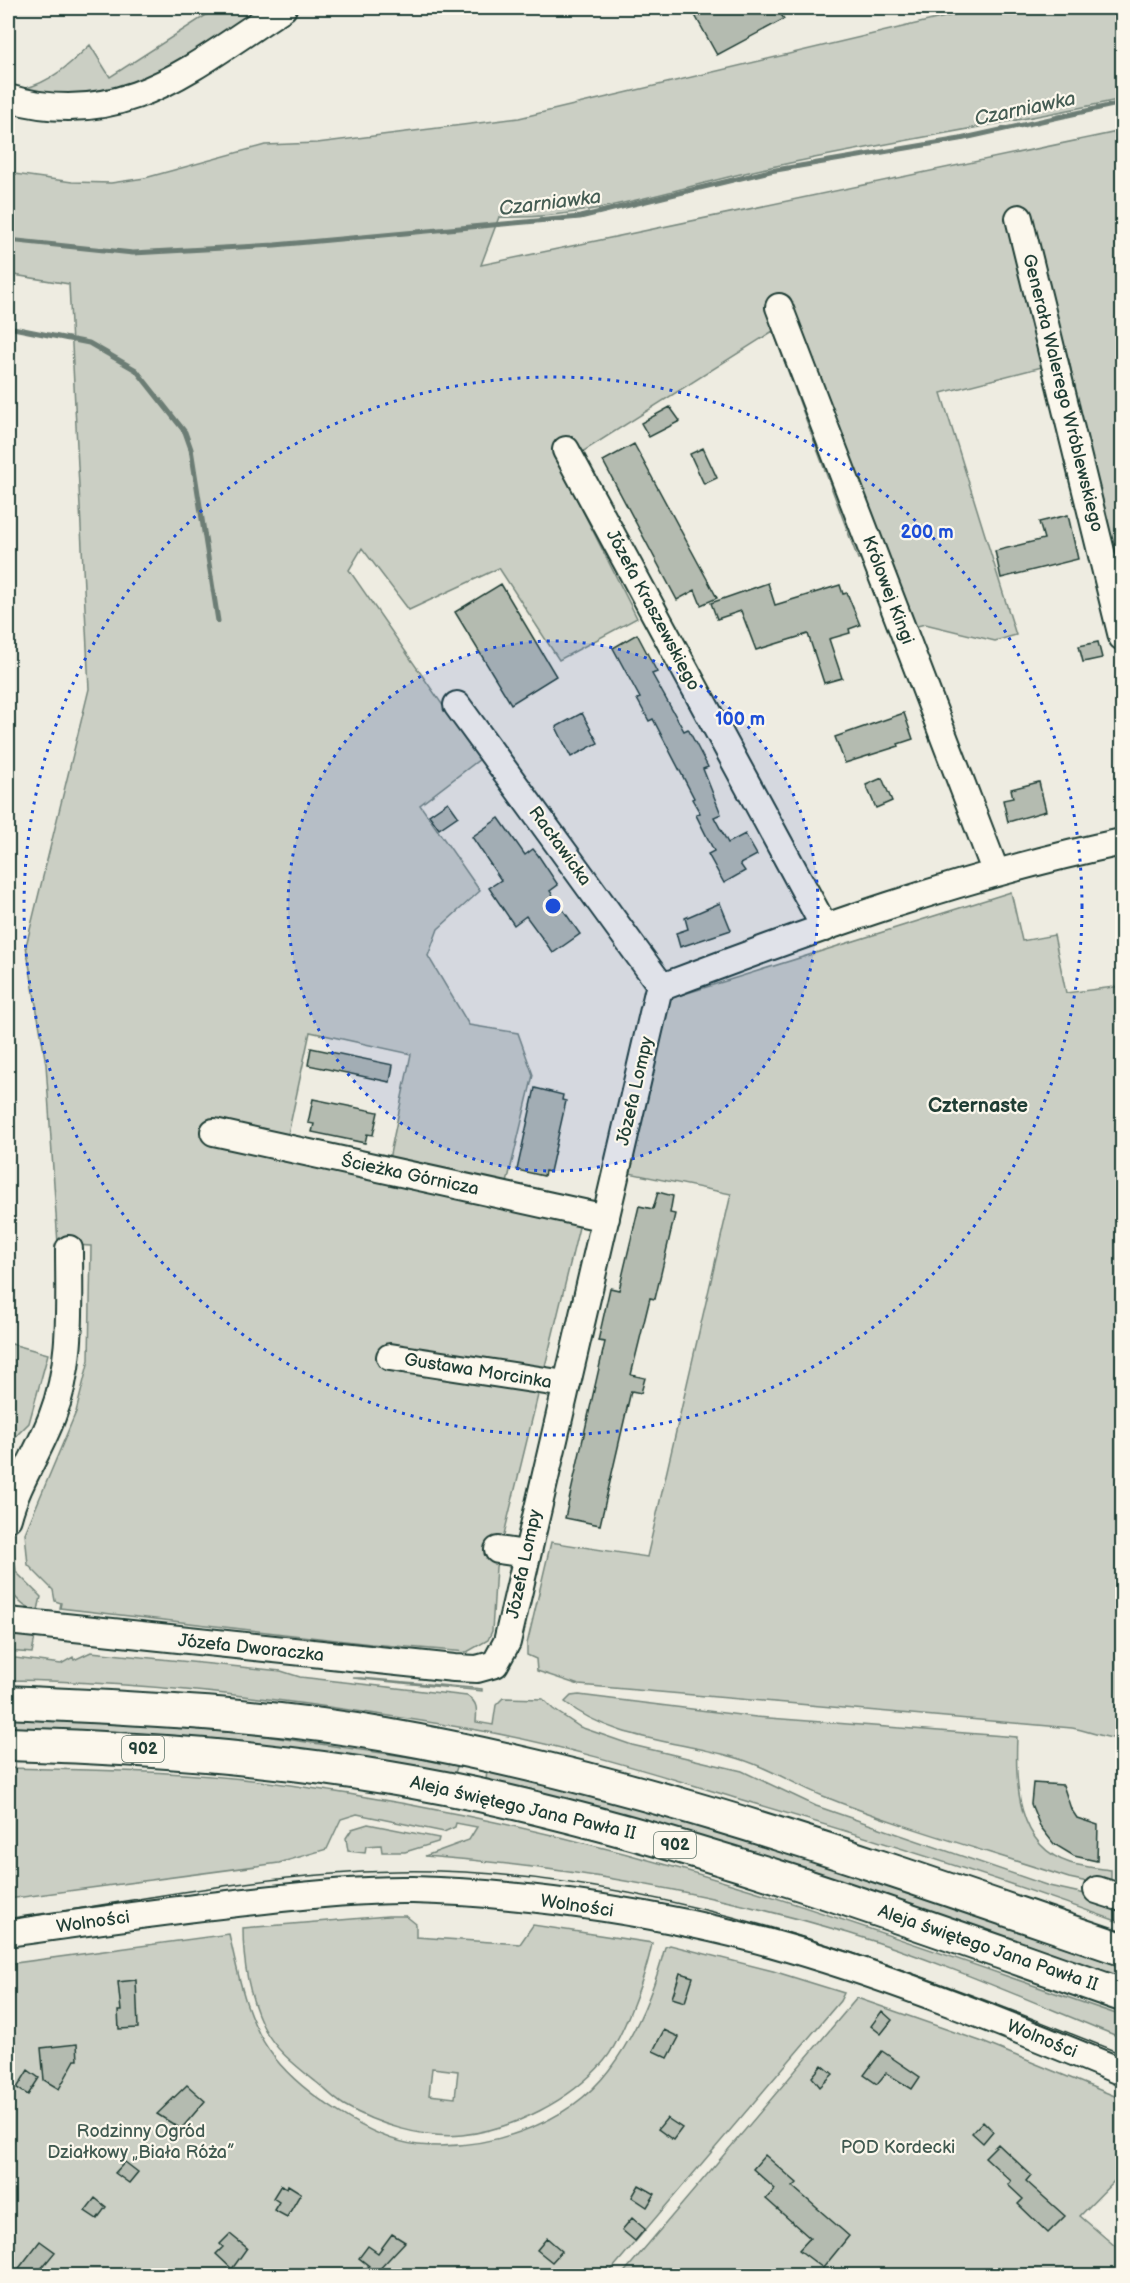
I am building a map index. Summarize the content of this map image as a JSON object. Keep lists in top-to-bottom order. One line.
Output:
{"streets":{"main road":["902","Aleja świętego Jana Pawła II"],"street":["Generała Walerego Wróblewskiego","Królowej Kingi","Józefa Kraszewskiego","Racławicka","Józefa Lompy","Ścieżka Górnicza","Gustawa Morcinka","Józefa Dworaczka","Wolności"]},"crossings":[["Racławicka","Józefa Lompy"],["Józefa Lompy","Ścieżka Górnicza"],["Józefa Lompy","Gustawa Morcinka"],["Józefa Lompy","Józefa Dworaczka"]],"districts":["Czternaste"],"water":["Czarniawka"],"parks":["Rodzinny Ogród Działkowy „Biała Róża”","POD Kordecki"],"rings":["200 m","100 m"]}
